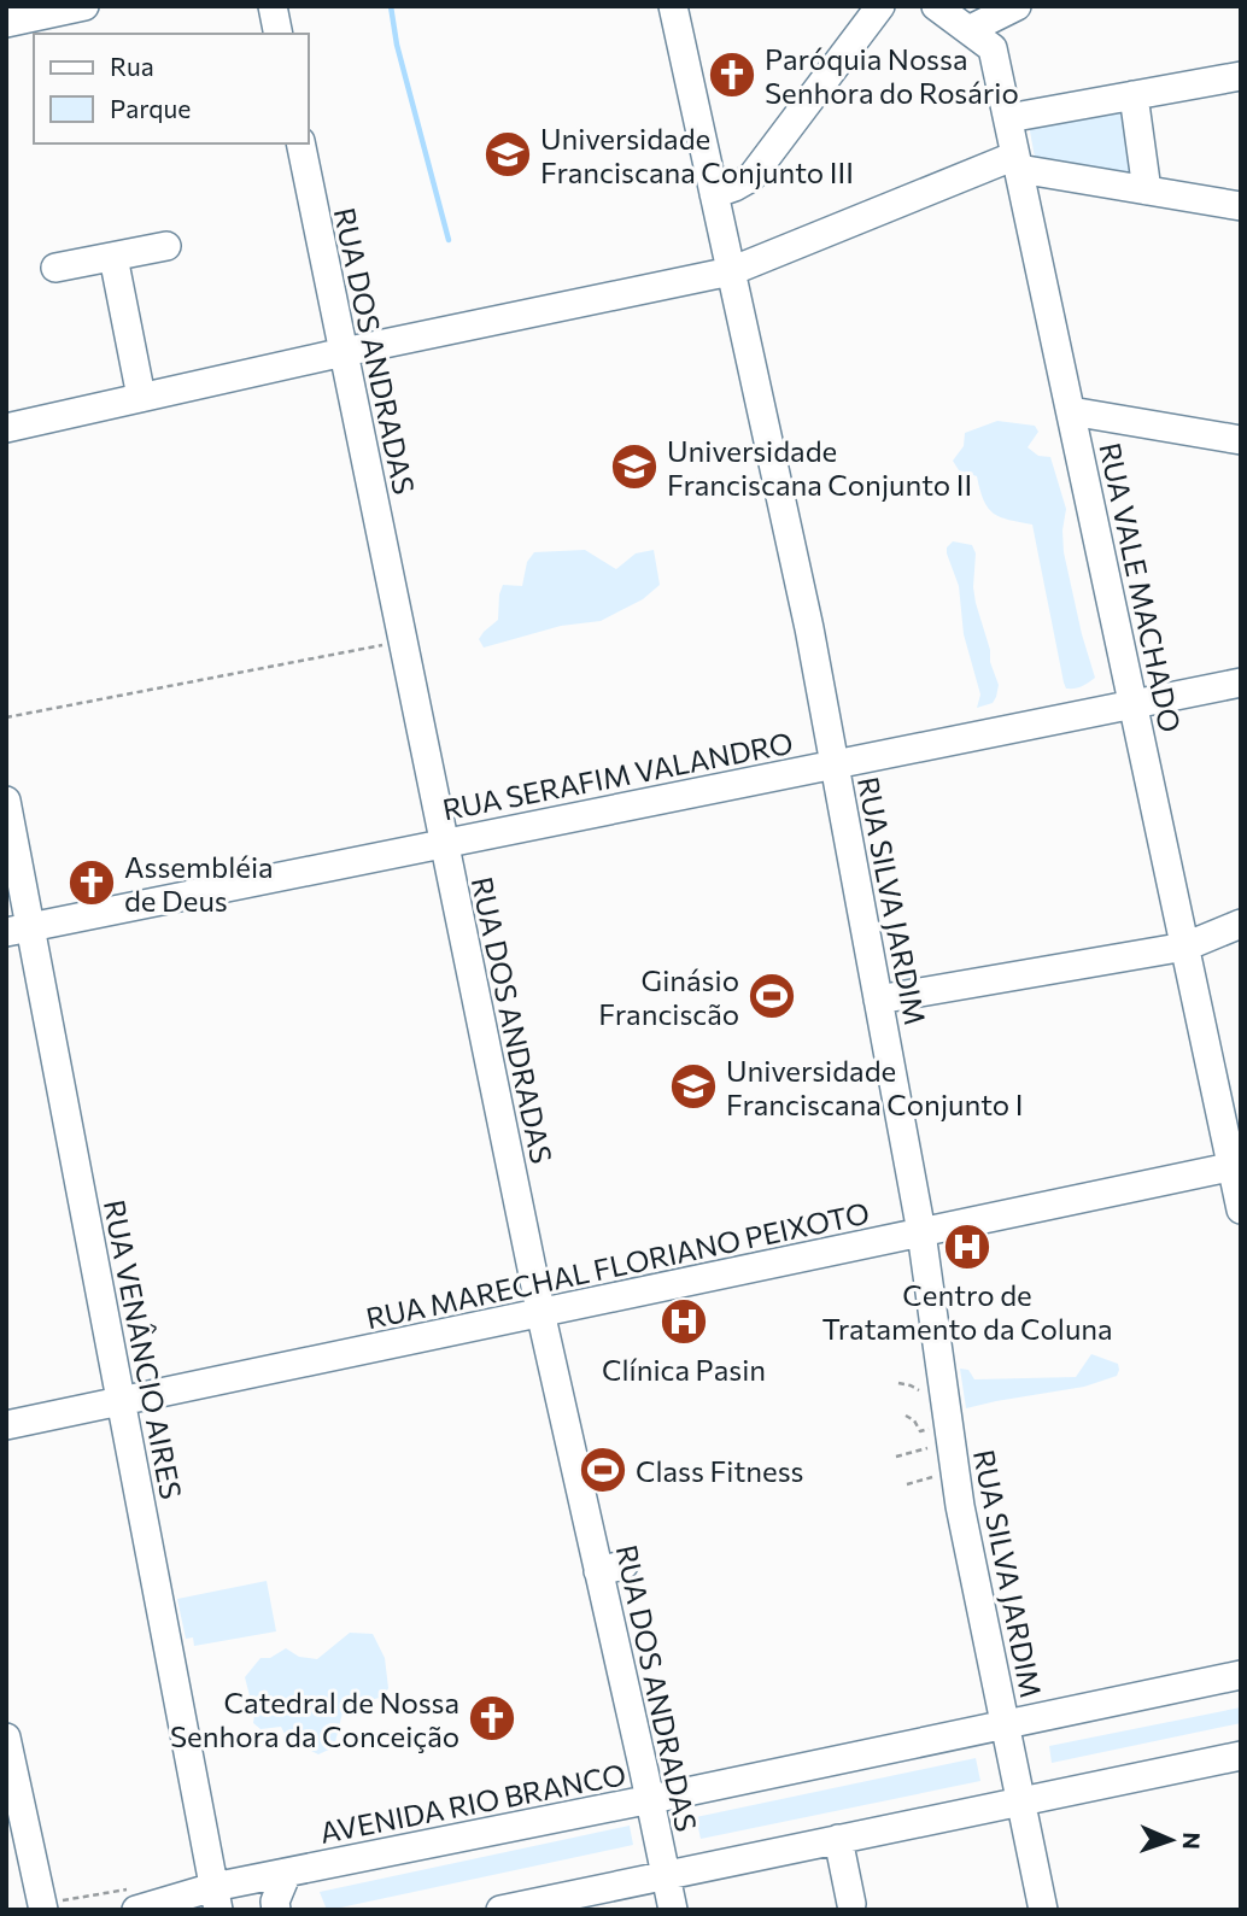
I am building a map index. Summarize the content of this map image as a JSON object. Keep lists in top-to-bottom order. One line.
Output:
{"streets":{"street":["RUA DOS ANDRADAS","RUA VALE MACHADO","RUA SERAFIM VALANDRO","RUA SILVA JARDIM","RUA MARECHAL FLORIANO PEIXOTO","RUA VENÂNCIO AIRES","AVENIDA RIO BRANCO"]},"crossings":[["RUA DOS ANDRADAS","RUA SERAFIM VALANDRO"],["RUA DOS ANDRADAS","RUA MARECHAL FLORIANO PEIXOTO"],["RUA DOS ANDRADAS","AVENIDA RIO BRANCO"],["RUA VALE MACHADO","RUA SERAFIM VALANDRO"],["RUA VALE MACHADO","RUA MARECHAL FLORIANO PEIXOTO"],["RUA SERAFIM VALANDRO","RUA SILVA JARDIM"],["RUA SERAFIM VALANDRO","RUA VENÂNCIO AIRES"],["RUA SILVA JARDIM","RUA MARECHAL FLORIANO PEIXOTO"],["RUA SILVA JARDIM","AVENIDA RIO BRANCO"],["RUA MARECHAL FLORIANO PEIXOTO","RUA VENÂNCIO AIRES"],["RUA VENÂNCIO AIRES","AVENIDA RIO BRANCO"]],"places":{"church":["Paróquia Nossa Senhora do Rosário","Assembléia de Deus","Catedral de Nossa Senhora da Conceição"],"school or university":["Universidade Franciscana Conjunto III","Universidade Franciscana Conjunto II","Universidade Franciscana Conjunto I"],"sports":["Ginásio Franciscão","Class Fitness"],"hospital":["Centro de Tratamento da Coluna","Clínica Pasin"]},"legend":["Rua","Parque"],"north":"right"}
